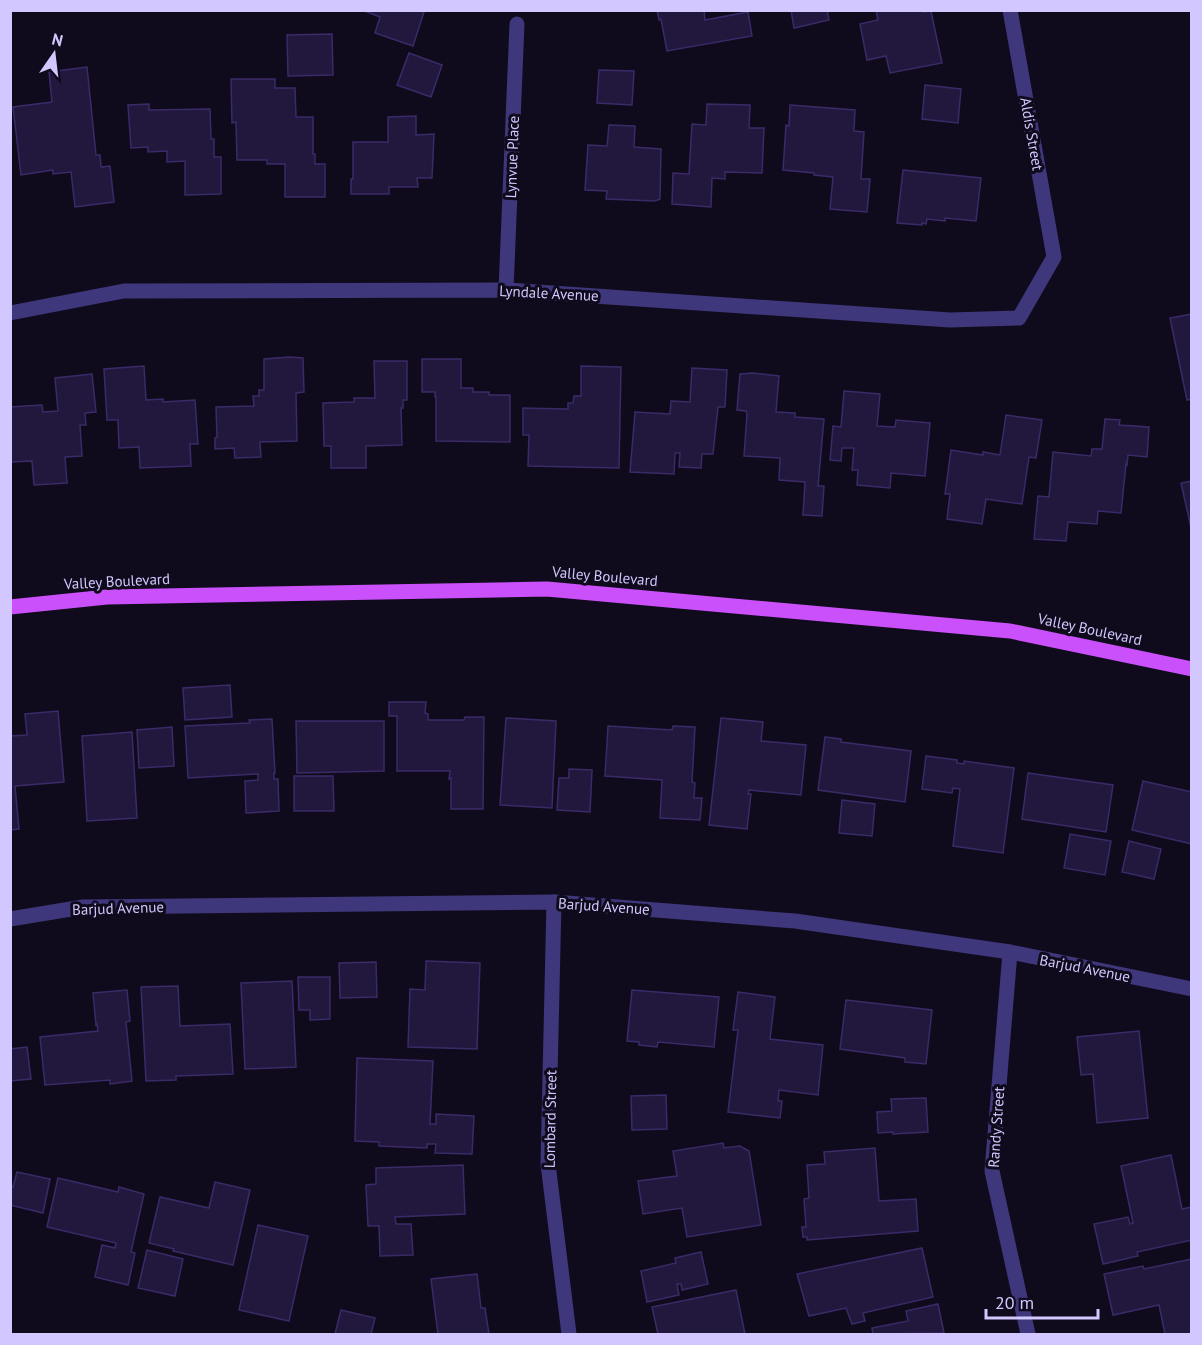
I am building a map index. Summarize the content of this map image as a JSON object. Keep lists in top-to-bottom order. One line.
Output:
{"streets":{"main road":["Valley Boulevard"],"street":["Aldis Street","Lynvue Place","Lyndale Avenue","Barjud Avenue","Lombard Street","Randy Street"]},"crossings":[["Aldis Street","Lyndale Avenue"],["Lynvue Place","Lyndale Avenue"],["Barjud Avenue","Lombard Street"],["Barjud Avenue","Randy Street"]],"scale_bar":"20 m","north":"top"}
